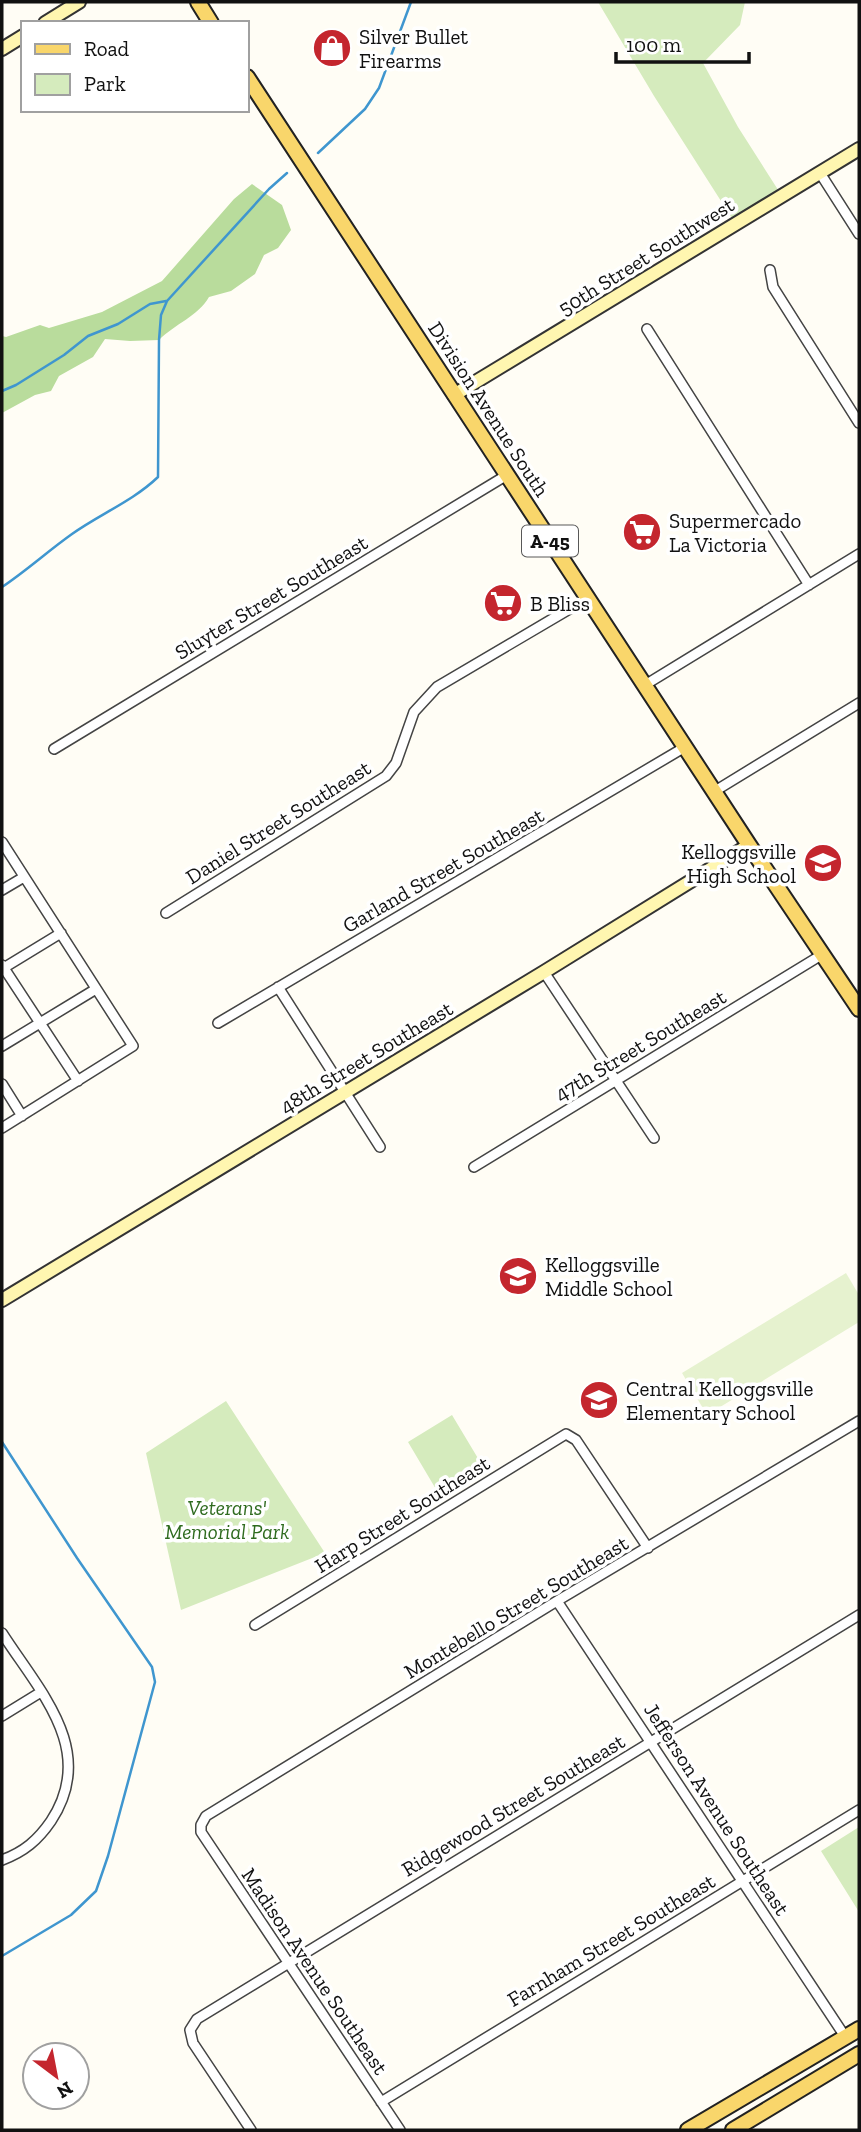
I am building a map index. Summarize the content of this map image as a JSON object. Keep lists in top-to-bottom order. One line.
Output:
{"streets":{"main road":["Division Avenue South","A-45"],"street":["50th Street Southwest","Sluyter Street Southeast","Daniel Street Southeast","Garland Street Southeast","47th Street Southeast","48th Street Southeast","Harp Street Southeast","Montebello Street Southeast","Ridgewood Street Southeast","Jefferson Avenue Southeast","Farnham Street Southeast","Madison Avenue Southeast"]},"crossings":[["50th Street Southwest","Division Avenue South"],["Division Avenue South","Sluyter Street Southeast"],["Division Avenue South","Daniel Street Southeast"],["Division Avenue South","Garland Street Southeast"],["Division Avenue South","47th Street Southeast"],["Division Avenue South","48th Street Southeast"],["Harp Street Southeast","Montebello Street Southeast"],["Montebello Street Southeast","Jefferson Avenue Southeast"],["Montebello Street Southeast","Madison Avenue Southeast"],["Ridgewood Street Southeast","Jefferson Avenue Southeast"],["Ridgewood Street Southeast","Madison Avenue Southeast"],["Jefferson Avenue Southeast","Farnham Street Southeast"],["Farnham Street Southeast","Madison Avenue Southeast"]],"parks":["Veterans' Memorial Park"],"places":{"shop":["Silver Bullet Firearms"],"supermarket":["Supermercado La Victoria","B Bliss"],"school or university":["Kelloggsville High School","Kelloggsville Middle School","Central Kelloggsville Elementary School"]},"legend":["Road","Park"],"scale_bar":"100 m","north":"bottom right"}
